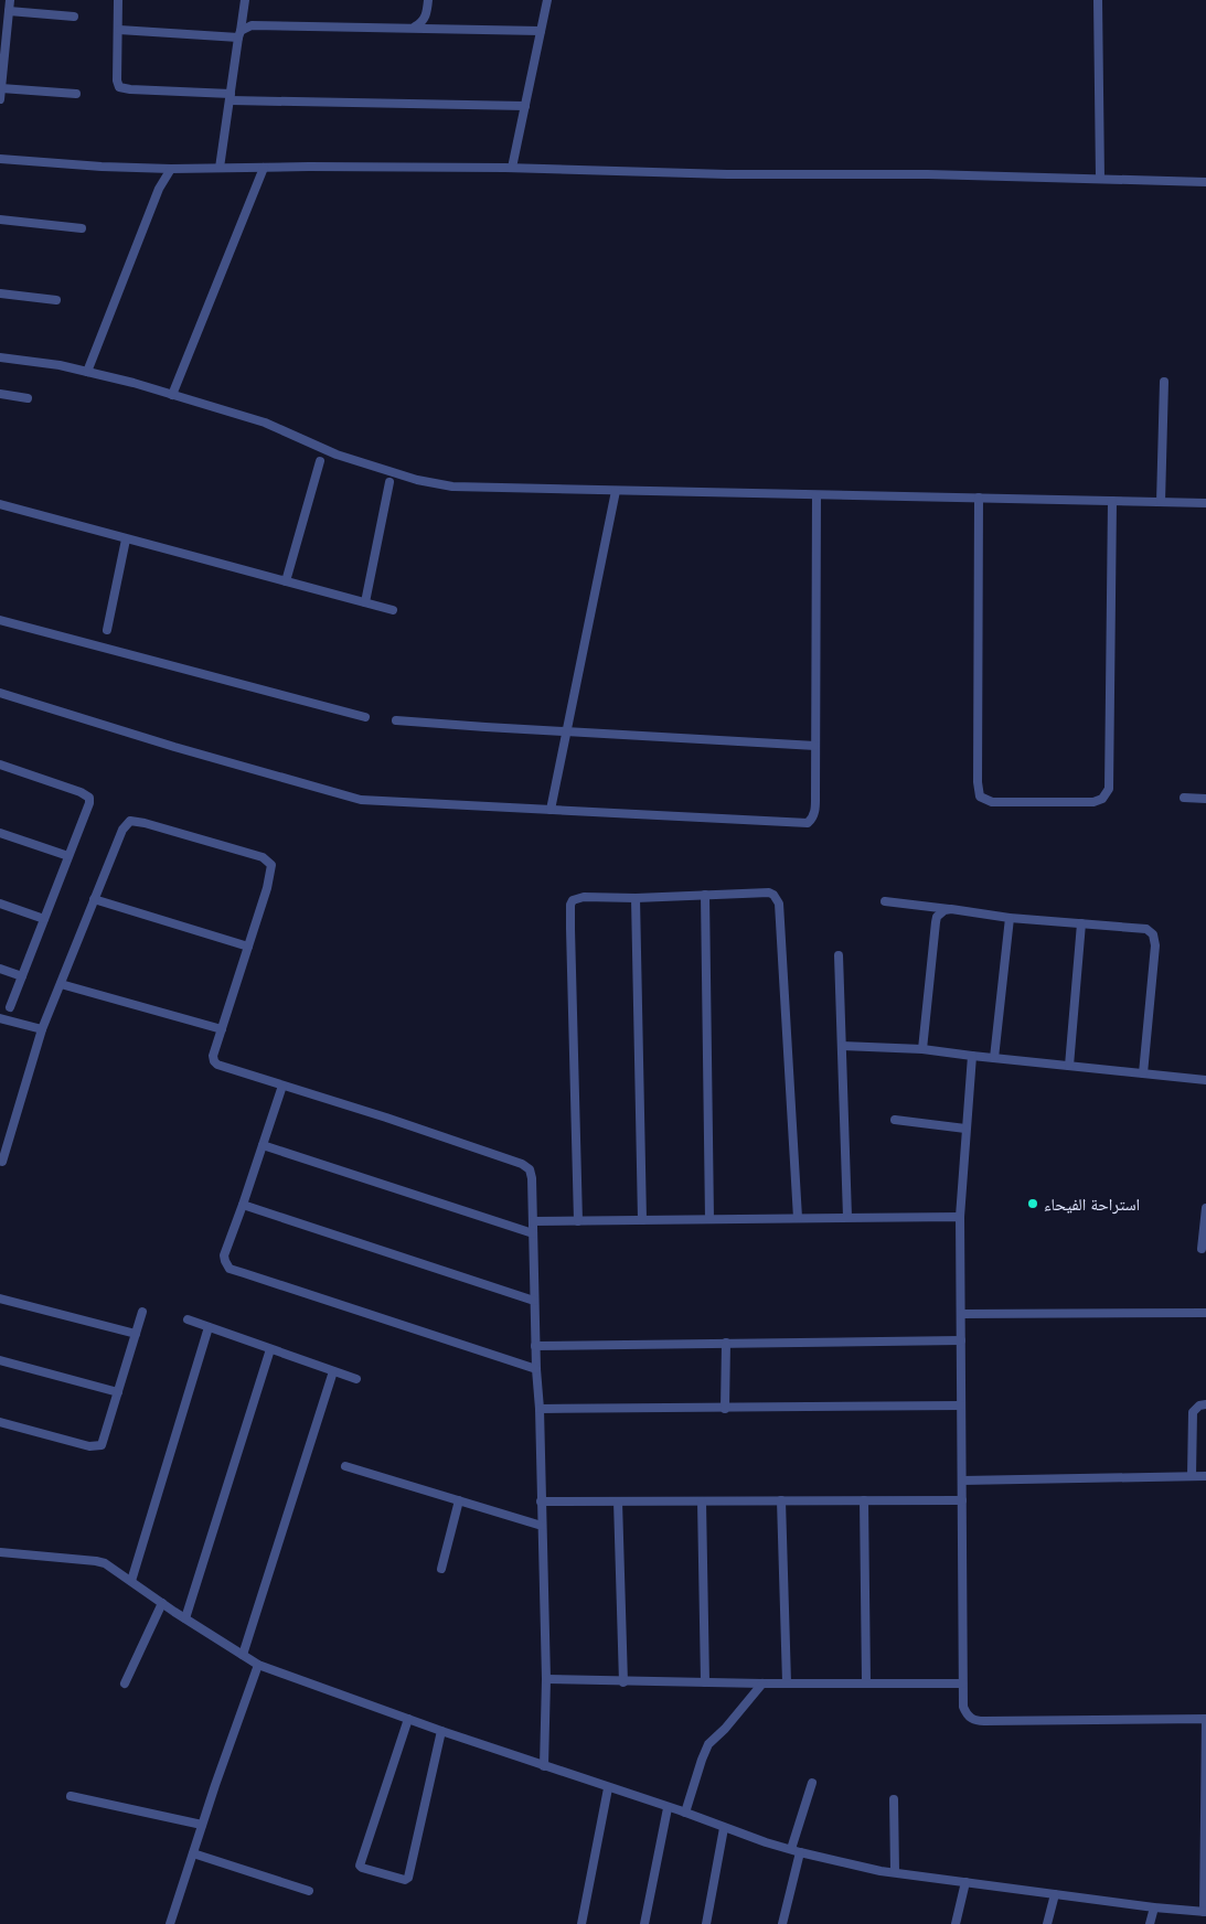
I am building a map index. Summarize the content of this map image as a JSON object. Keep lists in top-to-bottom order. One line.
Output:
{"places":["استراحة الفيحاء"]}
